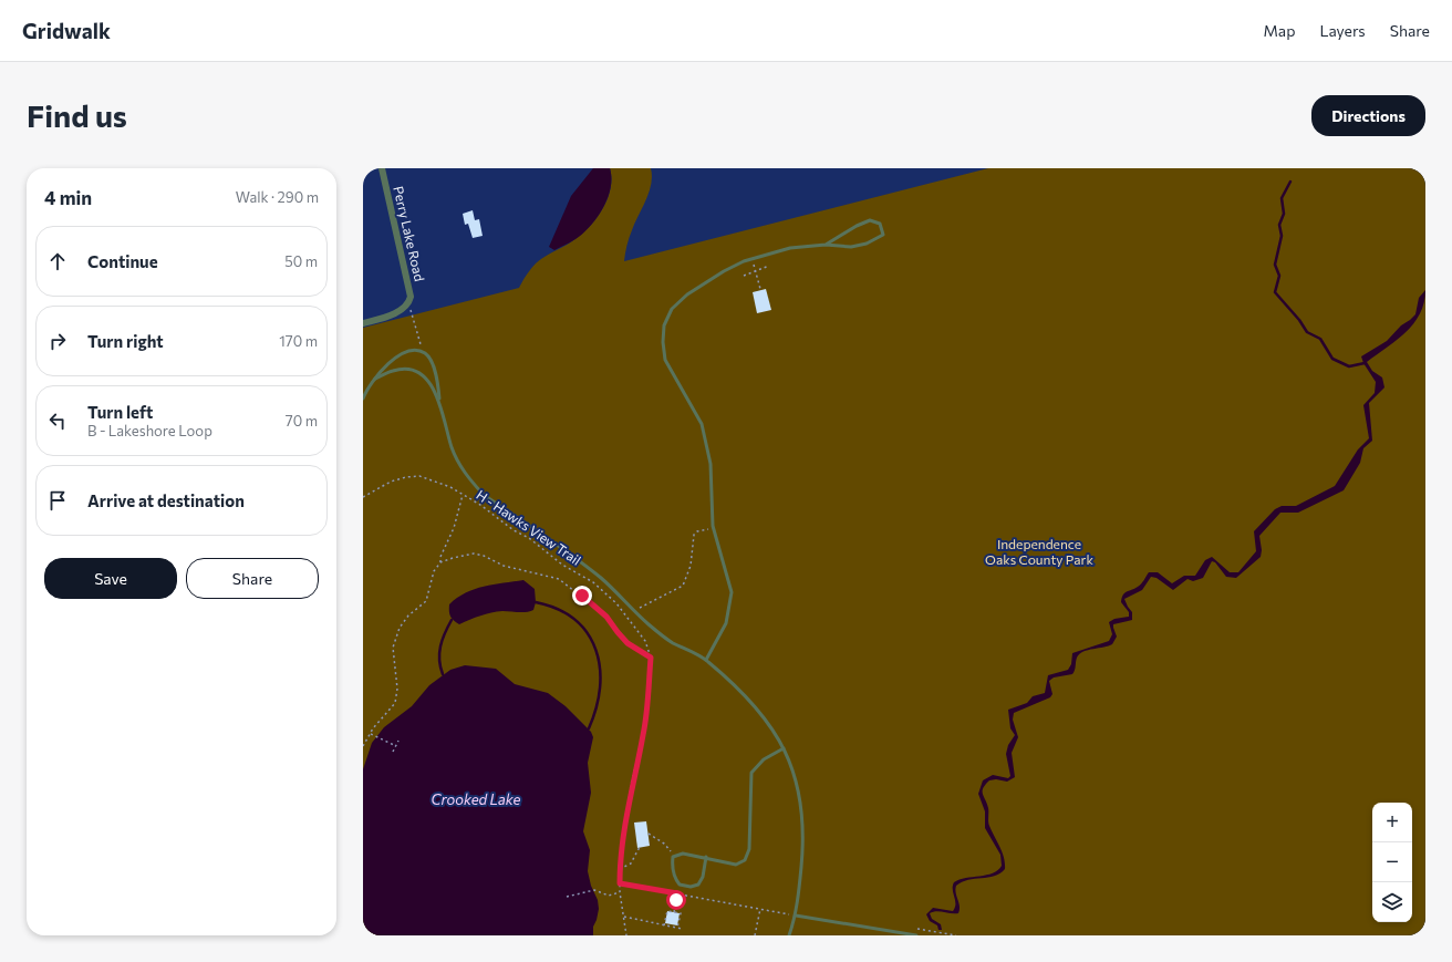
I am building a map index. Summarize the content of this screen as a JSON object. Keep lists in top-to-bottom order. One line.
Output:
{"streets":{"street":["Perry Lake Road"],"path":["H - Hawks View Trail"]},"water":["Crooked Lake"],"parks":["Independence Oaks County Park"],"page":{"header":"Gridwalk","nav":["Map","Layers","Share"],"buttons":["Directions",["Save","Share"]],"title":"Find us","heading":["4 min","Walk · 290 m"],"list":[["Continue","50 m"],["Turn right","170 m"],["Turn left","B - Lakeshore Loop","70 m"],"Arrive at destination"],"map_buttons":["+","−"]}}
